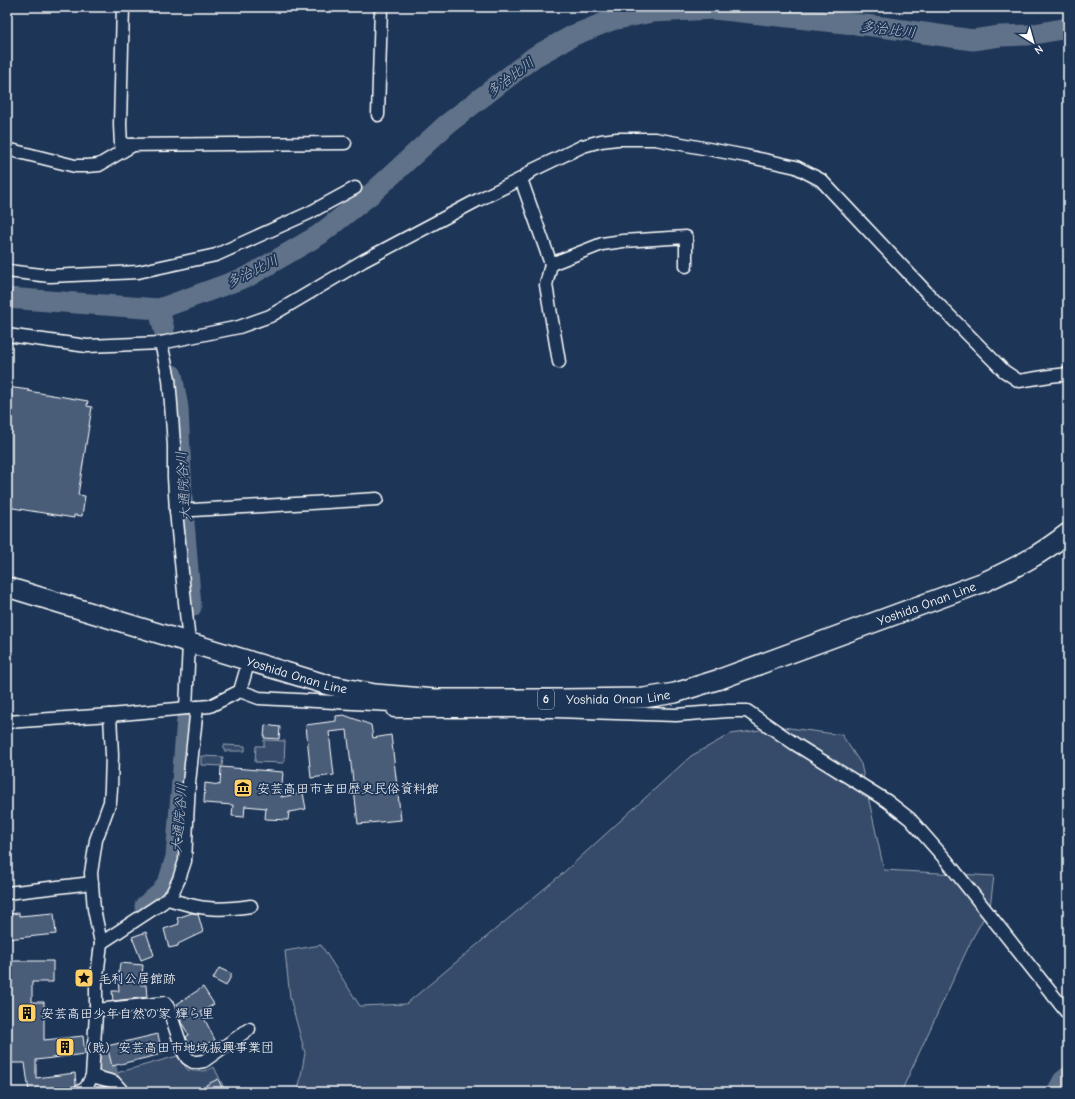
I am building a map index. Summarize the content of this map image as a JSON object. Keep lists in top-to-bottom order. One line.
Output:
{"streets":{"main road":["Yoshida Onan Line","6"]},"water":["多治比川","大通院谷川"],"places":{"museum":["安芸高田市吉田歴史民俗資料館"],"place":["毛利公居館跡"],"building":["安芸高田少年自然の家 輝ら里","（戝）安芸高田市地域振興事業団"]},"north":"bottom right"}
